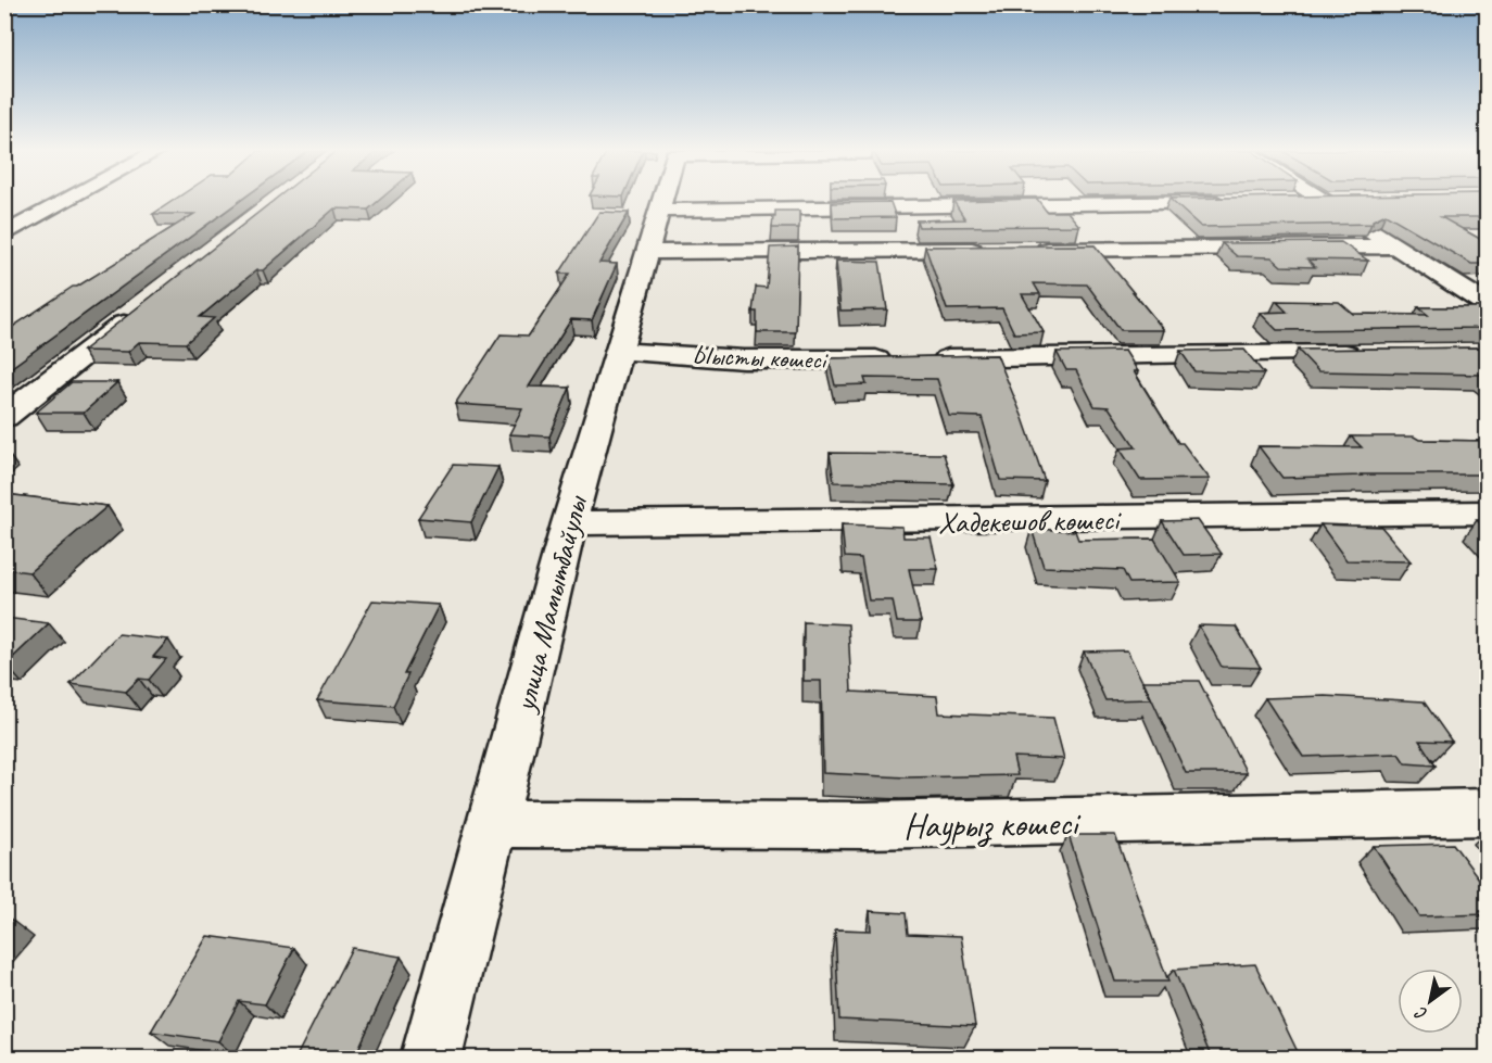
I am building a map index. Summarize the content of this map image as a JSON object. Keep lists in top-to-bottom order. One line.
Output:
{"streets":{"street":["Ыысты көшесі","Хадекешов көшесі","улица Мамытбайулы","Наурыз көшесі"]},"crossings":[["Ыысты көшесі","улица Мамытбайулы"],["Хадекешов көшесі","улица Мамытбайулы"],["улица Мамытбайулы","Наурыз көшесі"]],"north":"bottom left"}
